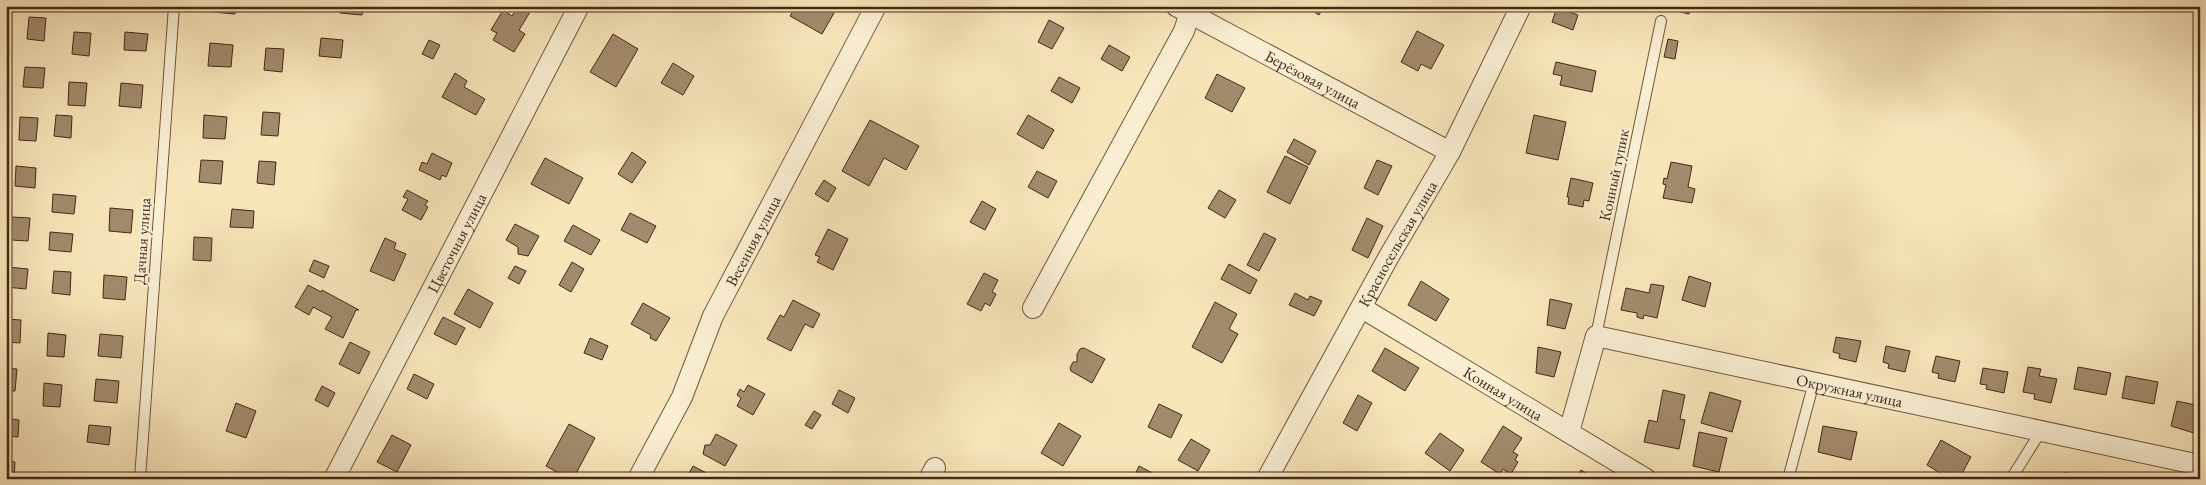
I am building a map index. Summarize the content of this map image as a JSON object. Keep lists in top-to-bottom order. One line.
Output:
{"streets":{"street":["Берёзовая улица","Весенняя улица","Цветочная улица","Красносельская улица","Окружная улица","Конная улица"],"lane":["Конный тупик","Дачная улица"]},"crossings":[["Берёзовая улица","Красносельская улица"],["Конный тупик","Окружная улица"],["Красносельская улица","Конная улица"]]}
